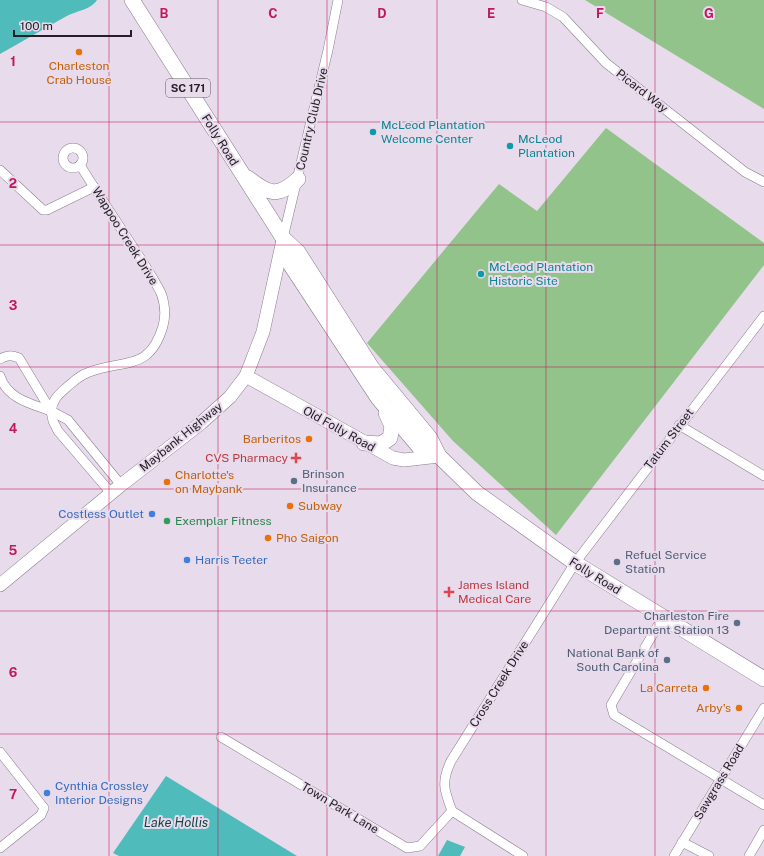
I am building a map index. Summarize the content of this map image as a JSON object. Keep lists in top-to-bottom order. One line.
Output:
{"streets":{"main road":["SC 171","Folly Road","Old Folly Road","Maybank Highway"],"street":["Picard Way","Country Club Drive","Wappoo Creek Drive","Tatum Street","Cross Creek Drive","Sawgrass Road","Town Park Lane"]},"crossings":[["Country Club Drive","Folly Road"],["Country Club Drive","Maybank Highway"],["Folly Road","Old Folly Road"],["Folly Road","Maybank Highway"],["Folly Road","Tatum Street"],["Folly Road","Cross Creek Drive"],["Old Folly Road","Maybank Highway"],["Tatum Street","Cross Creek Drive"],["Cross Creek Drive","Town Park Lane"]],"water":["Lake Hollis"],"places":{"other":["Charleston Crab House","McLeod Plantation Welcome Center","McLeod Plantation","McLeod Plantation Historic Site","Barberitos","Brinson Insurance","Charlotte's on Maybank","Subway","Costless Outlet","Exemplar Fitness","Pho Saigon","Harris Teeter","Refuel Service Station","Charleston Fire Department Station 13","National Bank of South Carolina","La Carreta","Arby's","Cynthia Crossley Interior Designs"],"health":["CVS Pharmacy","James Island Medical Care"]},"scale_bar":"100 m","grid":{"columns":["B","C","D","E","F","G"],"rows":["1","2","3","4","5","6","7"]}}
